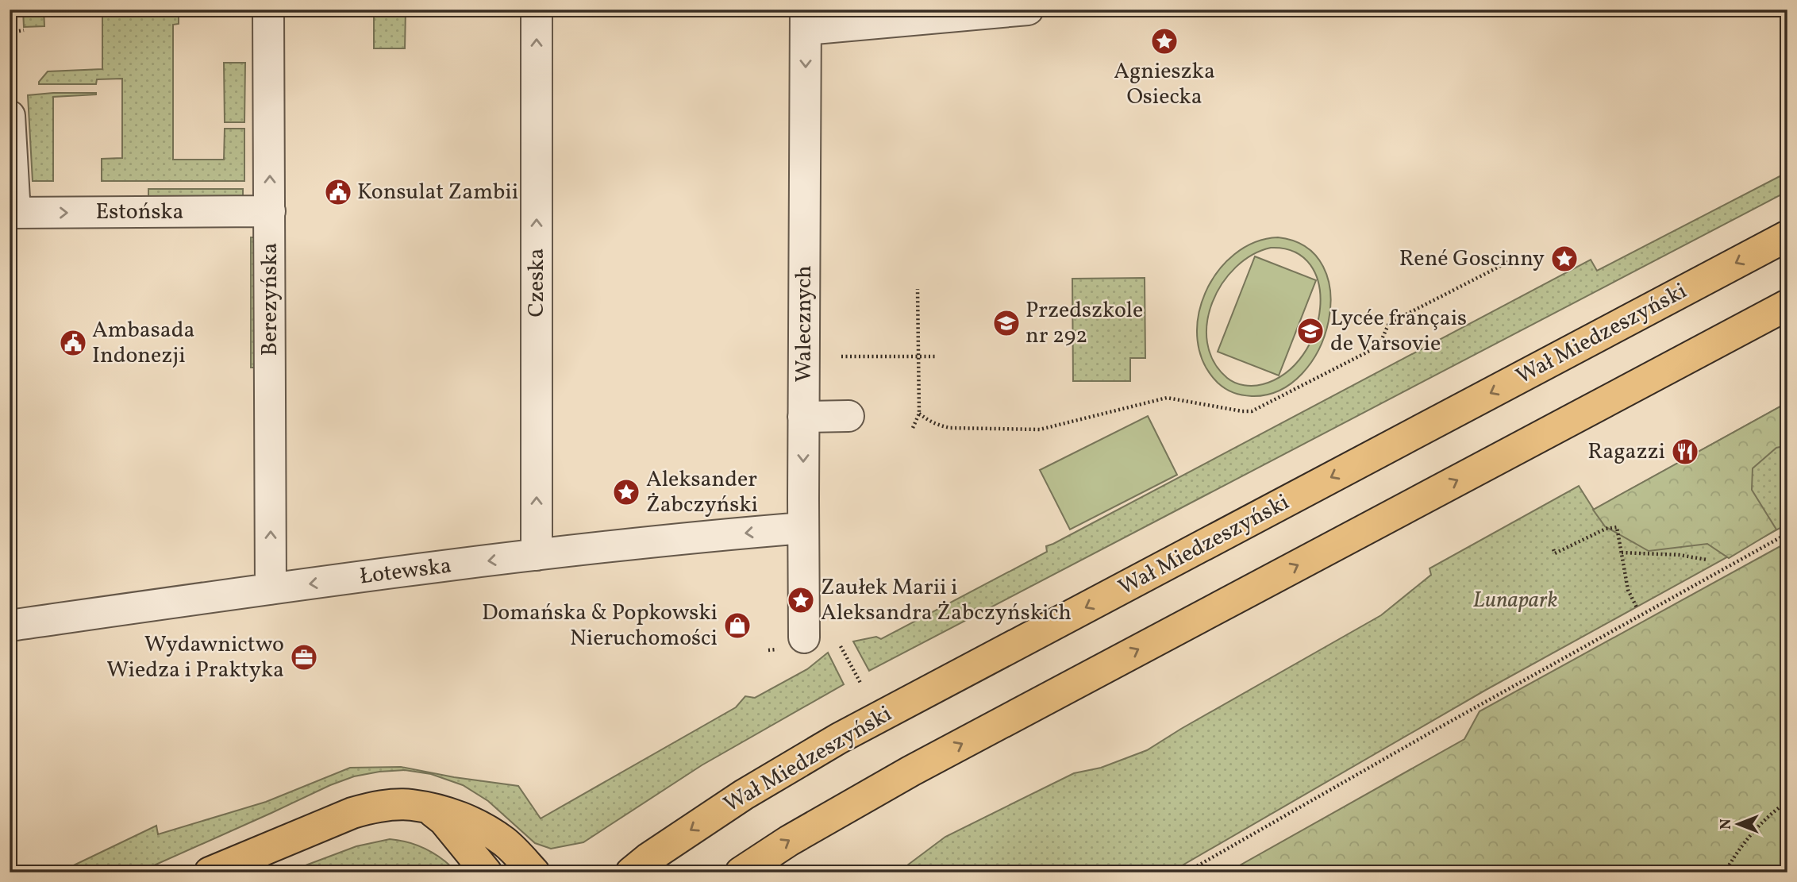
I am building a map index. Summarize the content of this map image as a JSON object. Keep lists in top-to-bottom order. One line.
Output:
{"streets":{"main road":["Wał Miedzeszyński"],"street":["Estońska","Czeska","Berezyńska","Walecznych","Łotewska"]},"crossings":[["Estońska","Berezyńska"],["Czeska","Łotewska"],["Berezyńska","Łotewska"],["Walecznych","Łotewska"]],"one_way":["Estońska","Czeska","Berezyńska","Walecznych","Łotewska"],"parks":["Lunapark"],"places":{"place":["Agnieszka Osiecka","René Goscinny","Aleksander Żabczyński","Zaułek Marii i Aleksandra Żabczyńskich"],"public building":["Konsulat Zambii","Ambasada Indonezji"],"school or university":["Przedszkole nr 292","Lycée français de Varsovie"],"restaurant":["Ragazzi"],"shop":["Domańska & Popkowski Nieruchomości"],"office":["Wydawnictwo Wiedza i Praktyka"]},"north":"left"}
